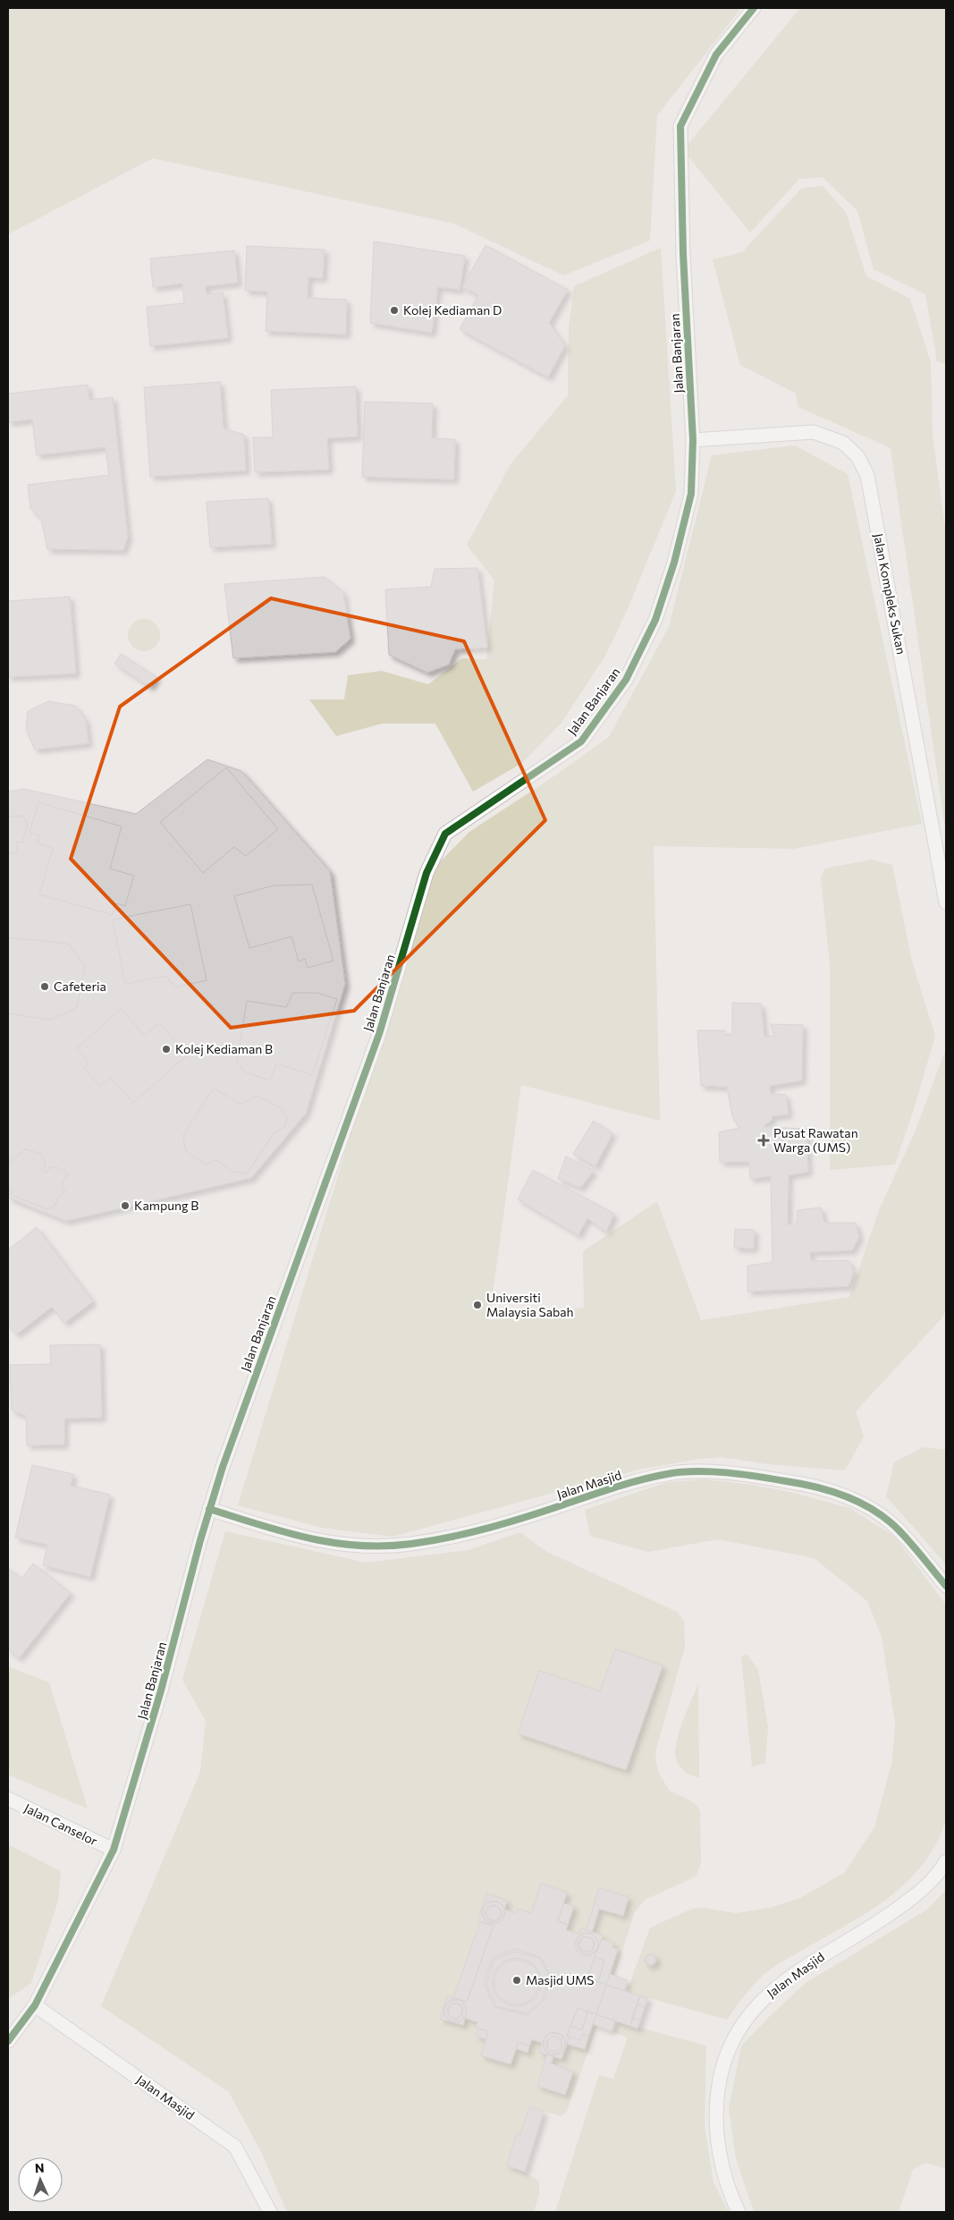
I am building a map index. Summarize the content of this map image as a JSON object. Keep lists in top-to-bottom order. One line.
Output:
{"streets":{"street":["Jalan Banjaran","Jalan Kompleks Sukan","Jalan Masjid","Jalan Canselor"]},"crossings":[["Jalan Banjaran","Jalan Kompleks Sukan"],["Jalan Banjaran","Jalan Masjid"],["Jalan Banjaran","Jalan Canselor"]],"places":{"other":["Kolej Kediaman D","Cafeteria","Kolej Kediaman B","Kampung B","Universiti Malaysia Sabah","Masjid UMS"],"health":["Pusat Rawatan Warga (UMS)"]},"north":"top"}
